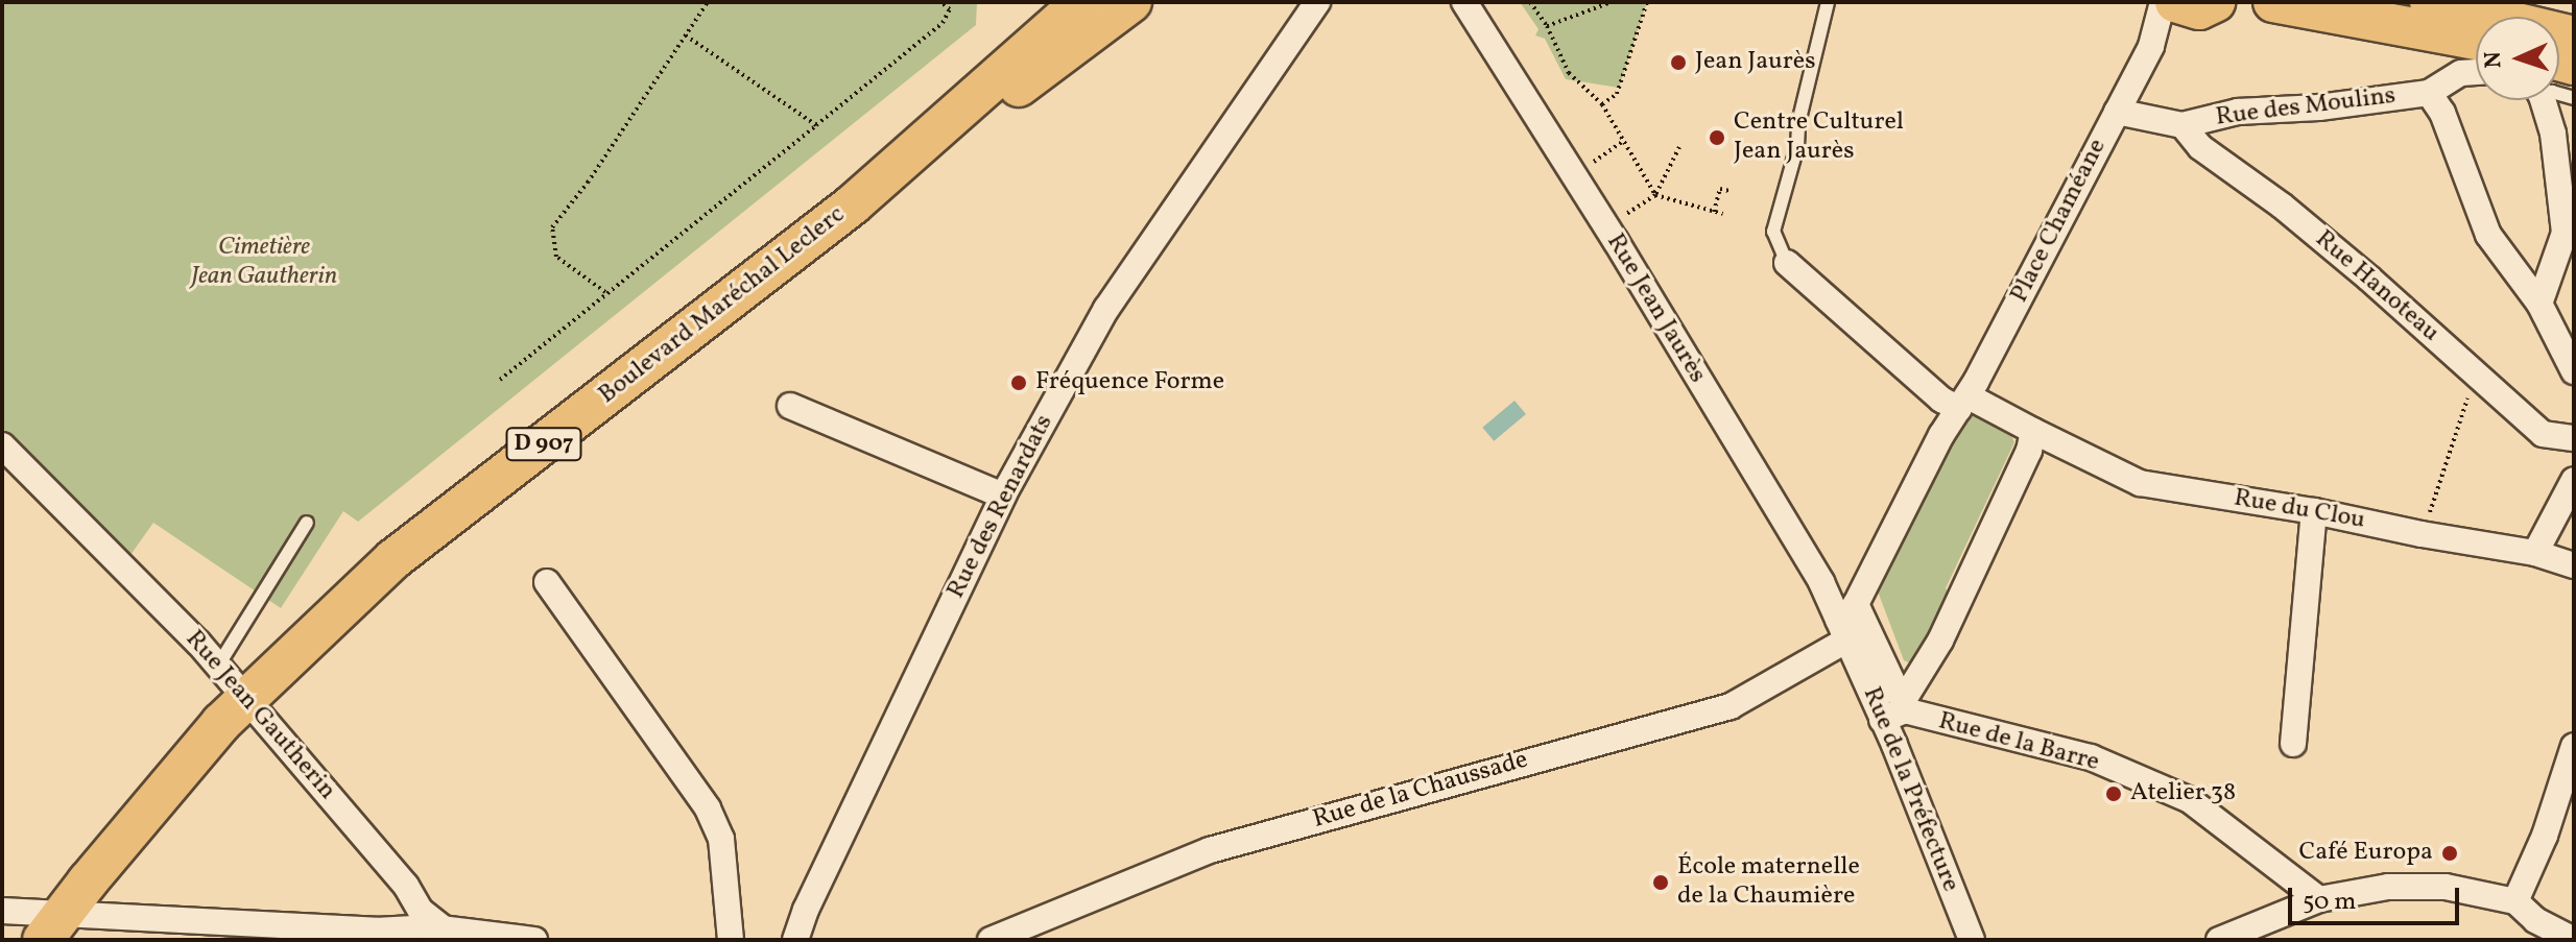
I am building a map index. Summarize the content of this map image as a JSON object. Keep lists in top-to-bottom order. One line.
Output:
{"streets":{"main road":["Boulevard Maréchal Leclerc","D 907"],"street":["Rue des Moulins","Place Chaméane","Rue Hanoteau","Rue Jean Jaurès","Rue des Renardats","Rue du Clou","Rue Jean Gautherin","Rue de la Barre","Rue de la Préfecture","Rue de la Chaussade"]},"crossings":[["Rue des Moulins","Rue Hanoteau"],["Place Chaméane","Rue Jean Jaurès"],["Place Chaméane","Rue de la Préfecture"],["Place Chaméane","Rue de la Chaussade"],["Boulevard Maréchal Leclerc","D 907"],["Boulevard Maréchal Leclerc","Rue Jean Gautherin"],["Rue Jean Jaurès","Rue de la Préfecture"],["Rue Jean Jaurès","Rue de la Chaussade"],["D 907","Rue Jean Gautherin"],["Rue de la Barre","Rue de la Préfecture"],["Rue de la Préfecture","Rue de la Chaussade"]],"parks":["Cimetière Jean Gautherin"],"places":["Jean Jaurès","Centre Culturel Jean Jaurès","Fréquence Forme","Atelier 38","Café Europa","École maternelle de la Chaumière"],"scale_bar":"50 m","north":"left"}
